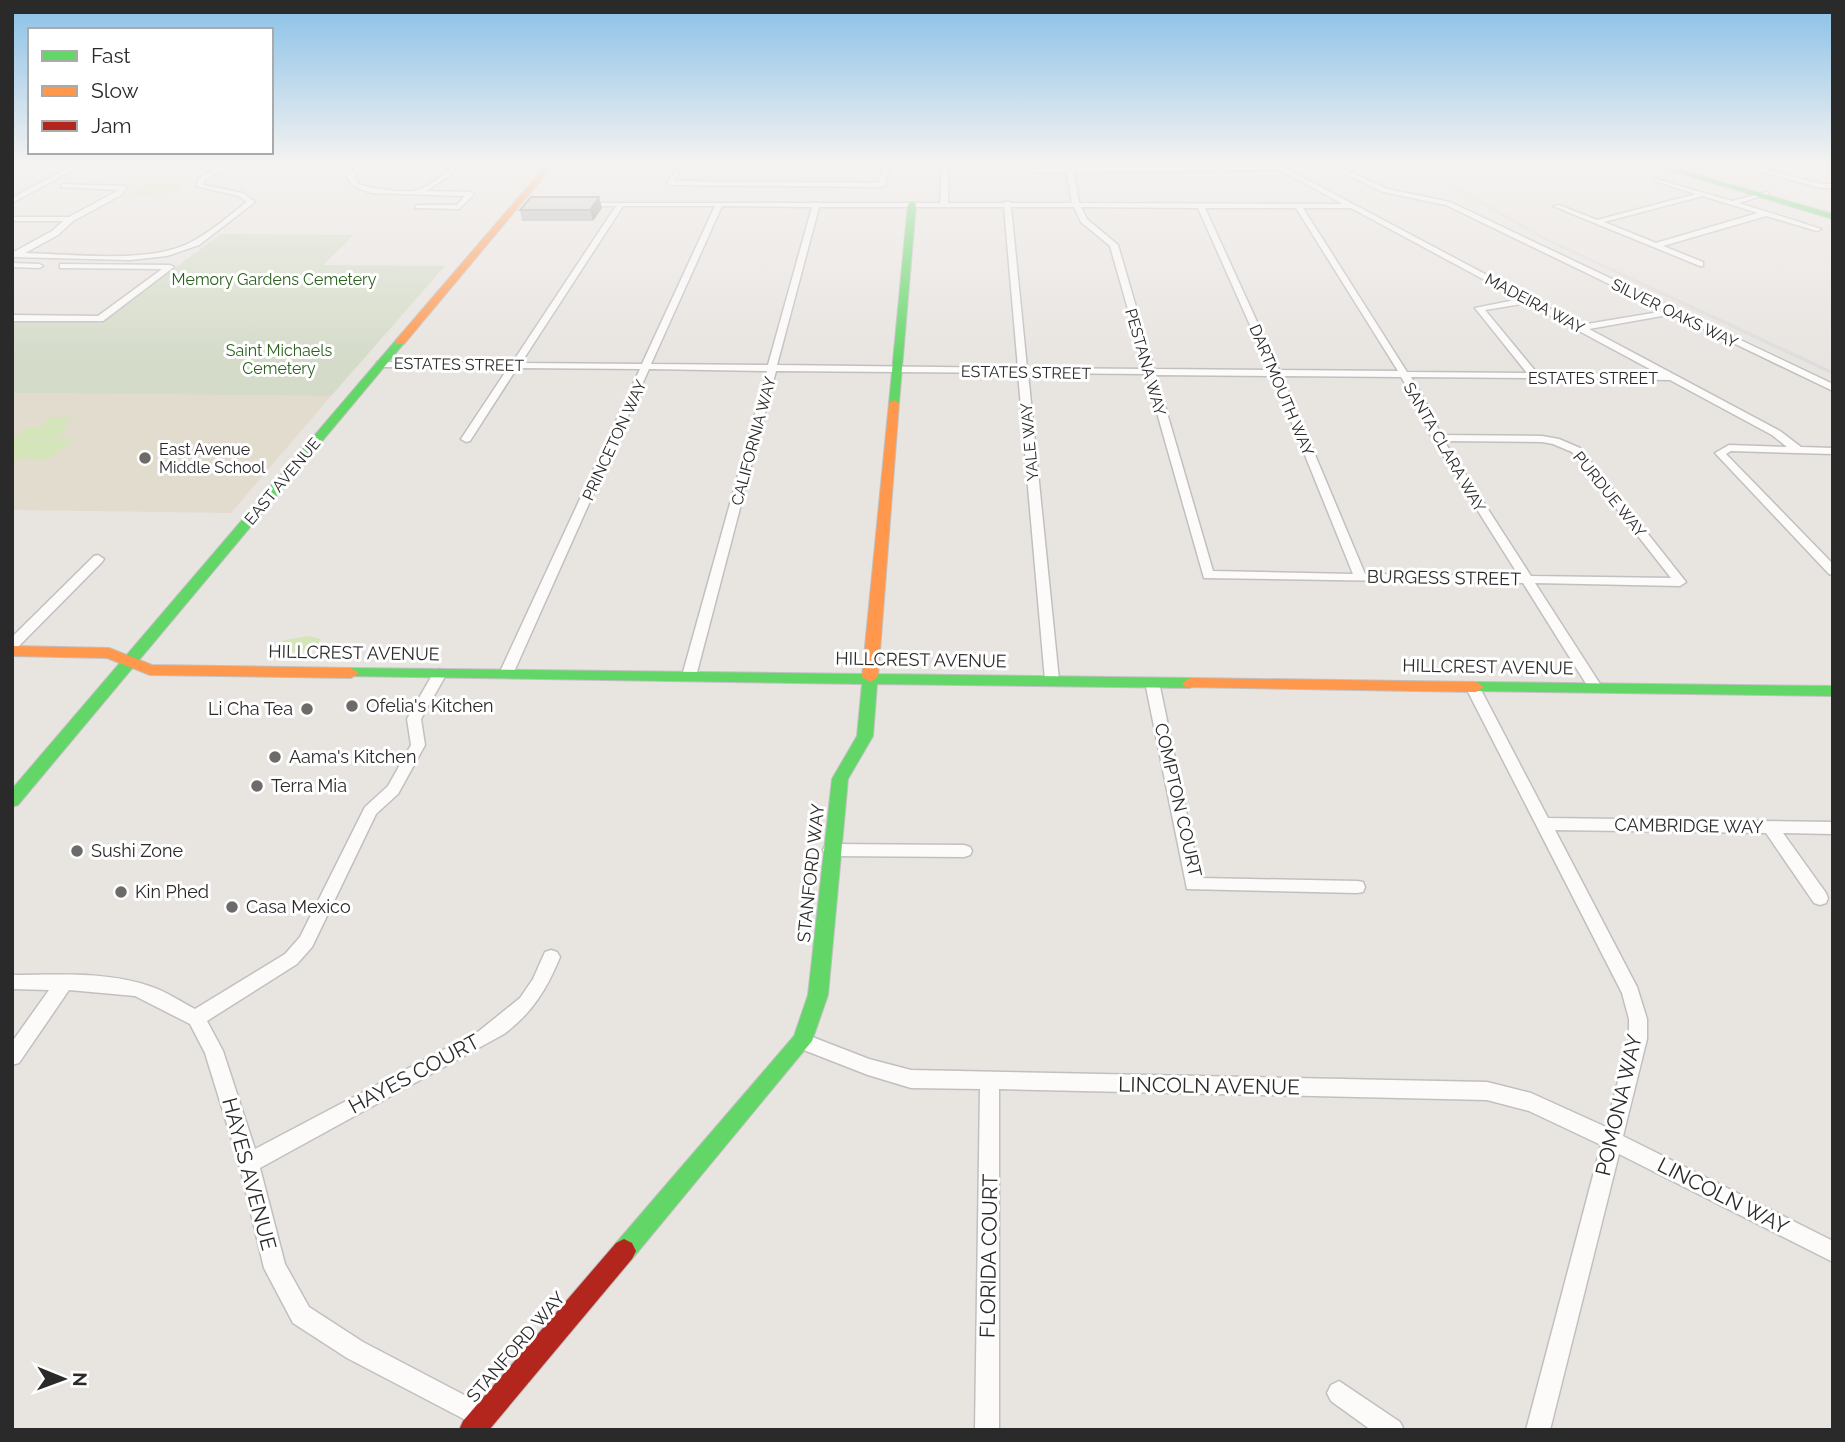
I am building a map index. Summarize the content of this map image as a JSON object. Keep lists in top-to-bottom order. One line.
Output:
{"streets":{"street":["MADEIRA WAY","SILVER OAKS WAY","PESTANA WAY","ESTATES STREET","DARTMOUTH WAY","PRINCETON WAY","CALIFORNIA WAY","YALE WAY","SANTA CLARA WAY","EAST AVENUE","PURDUE WAY","BURGESS STREET","HILLCREST AVENUE","COMPTON COURT","CAMBRIDGE WAY","STANFORD WAY","HAYES COURT","LINCOLN AVENUE","POMONA WAY","HAYES AVENUE","LINCOLN WAY","FLORIDA COURT"]},"crossings":[["MADEIRA WAY","ESTATES STREET"],["PESTANA WAY","ESTATES STREET"],["PESTANA WAY","BURGESS STREET"],["ESTATES STREET","DARTMOUTH WAY"],["ESTATES STREET","PRINCETON WAY"],["ESTATES STREET","CALIFORNIA WAY"],["ESTATES STREET","YALE WAY"],["ESTATES STREET","SANTA CLARA WAY"],["ESTATES STREET","EAST AVENUE"],["ESTATES STREET","STANFORD WAY"],["DARTMOUTH WAY","BURGESS STREET"],["PRINCETON WAY","HILLCREST AVENUE"],["CALIFORNIA WAY","HILLCREST AVENUE"],["YALE WAY","HILLCREST AVENUE"],["SANTA CLARA WAY","PURDUE WAY"],["SANTA CLARA WAY","BURGESS STREET"],["SANTA CLARA WAY","HILLCREST AVENUE"],["EAST AVENUE","HILLCREST AVENUE"],["PURDUE WAY","BURGESS STREET"],["HILLCREST AVENUE","COMPTON COURT"],["HILLCREST AVENUE","STANFORD WAY"],["HILLCREST AVENUE","POMONA WAY"],["CAMBRIDGE WAY","POMONA WAY"],["STANFORD WAY","LINCOLN AVENUE"],["STANFORD WAY","HAYES AVENUE"],["HAYES COURT","HAYES AVENUE"],["LINCOLN AVENUE","POMONA WAY"],["LINCOLN AVENUE","LINCOLN WAY"],["LINCOLN AVENUE","FLORIDA COURT"],["POMONA WAY","LINCOLN WAY"]],"parks":["Memory Gardens Cemetery","Saint Michaels Cemetery"],"places":["East Avenue Middle School","Ofelia's Kitchen","Li Cha Tea","Aama's Kitchen","Terra Mia","Sushi Zone","Kin Phed","Casa Mexico"],"legend":["Fast","Slow","Jam"],"north":"right"}
